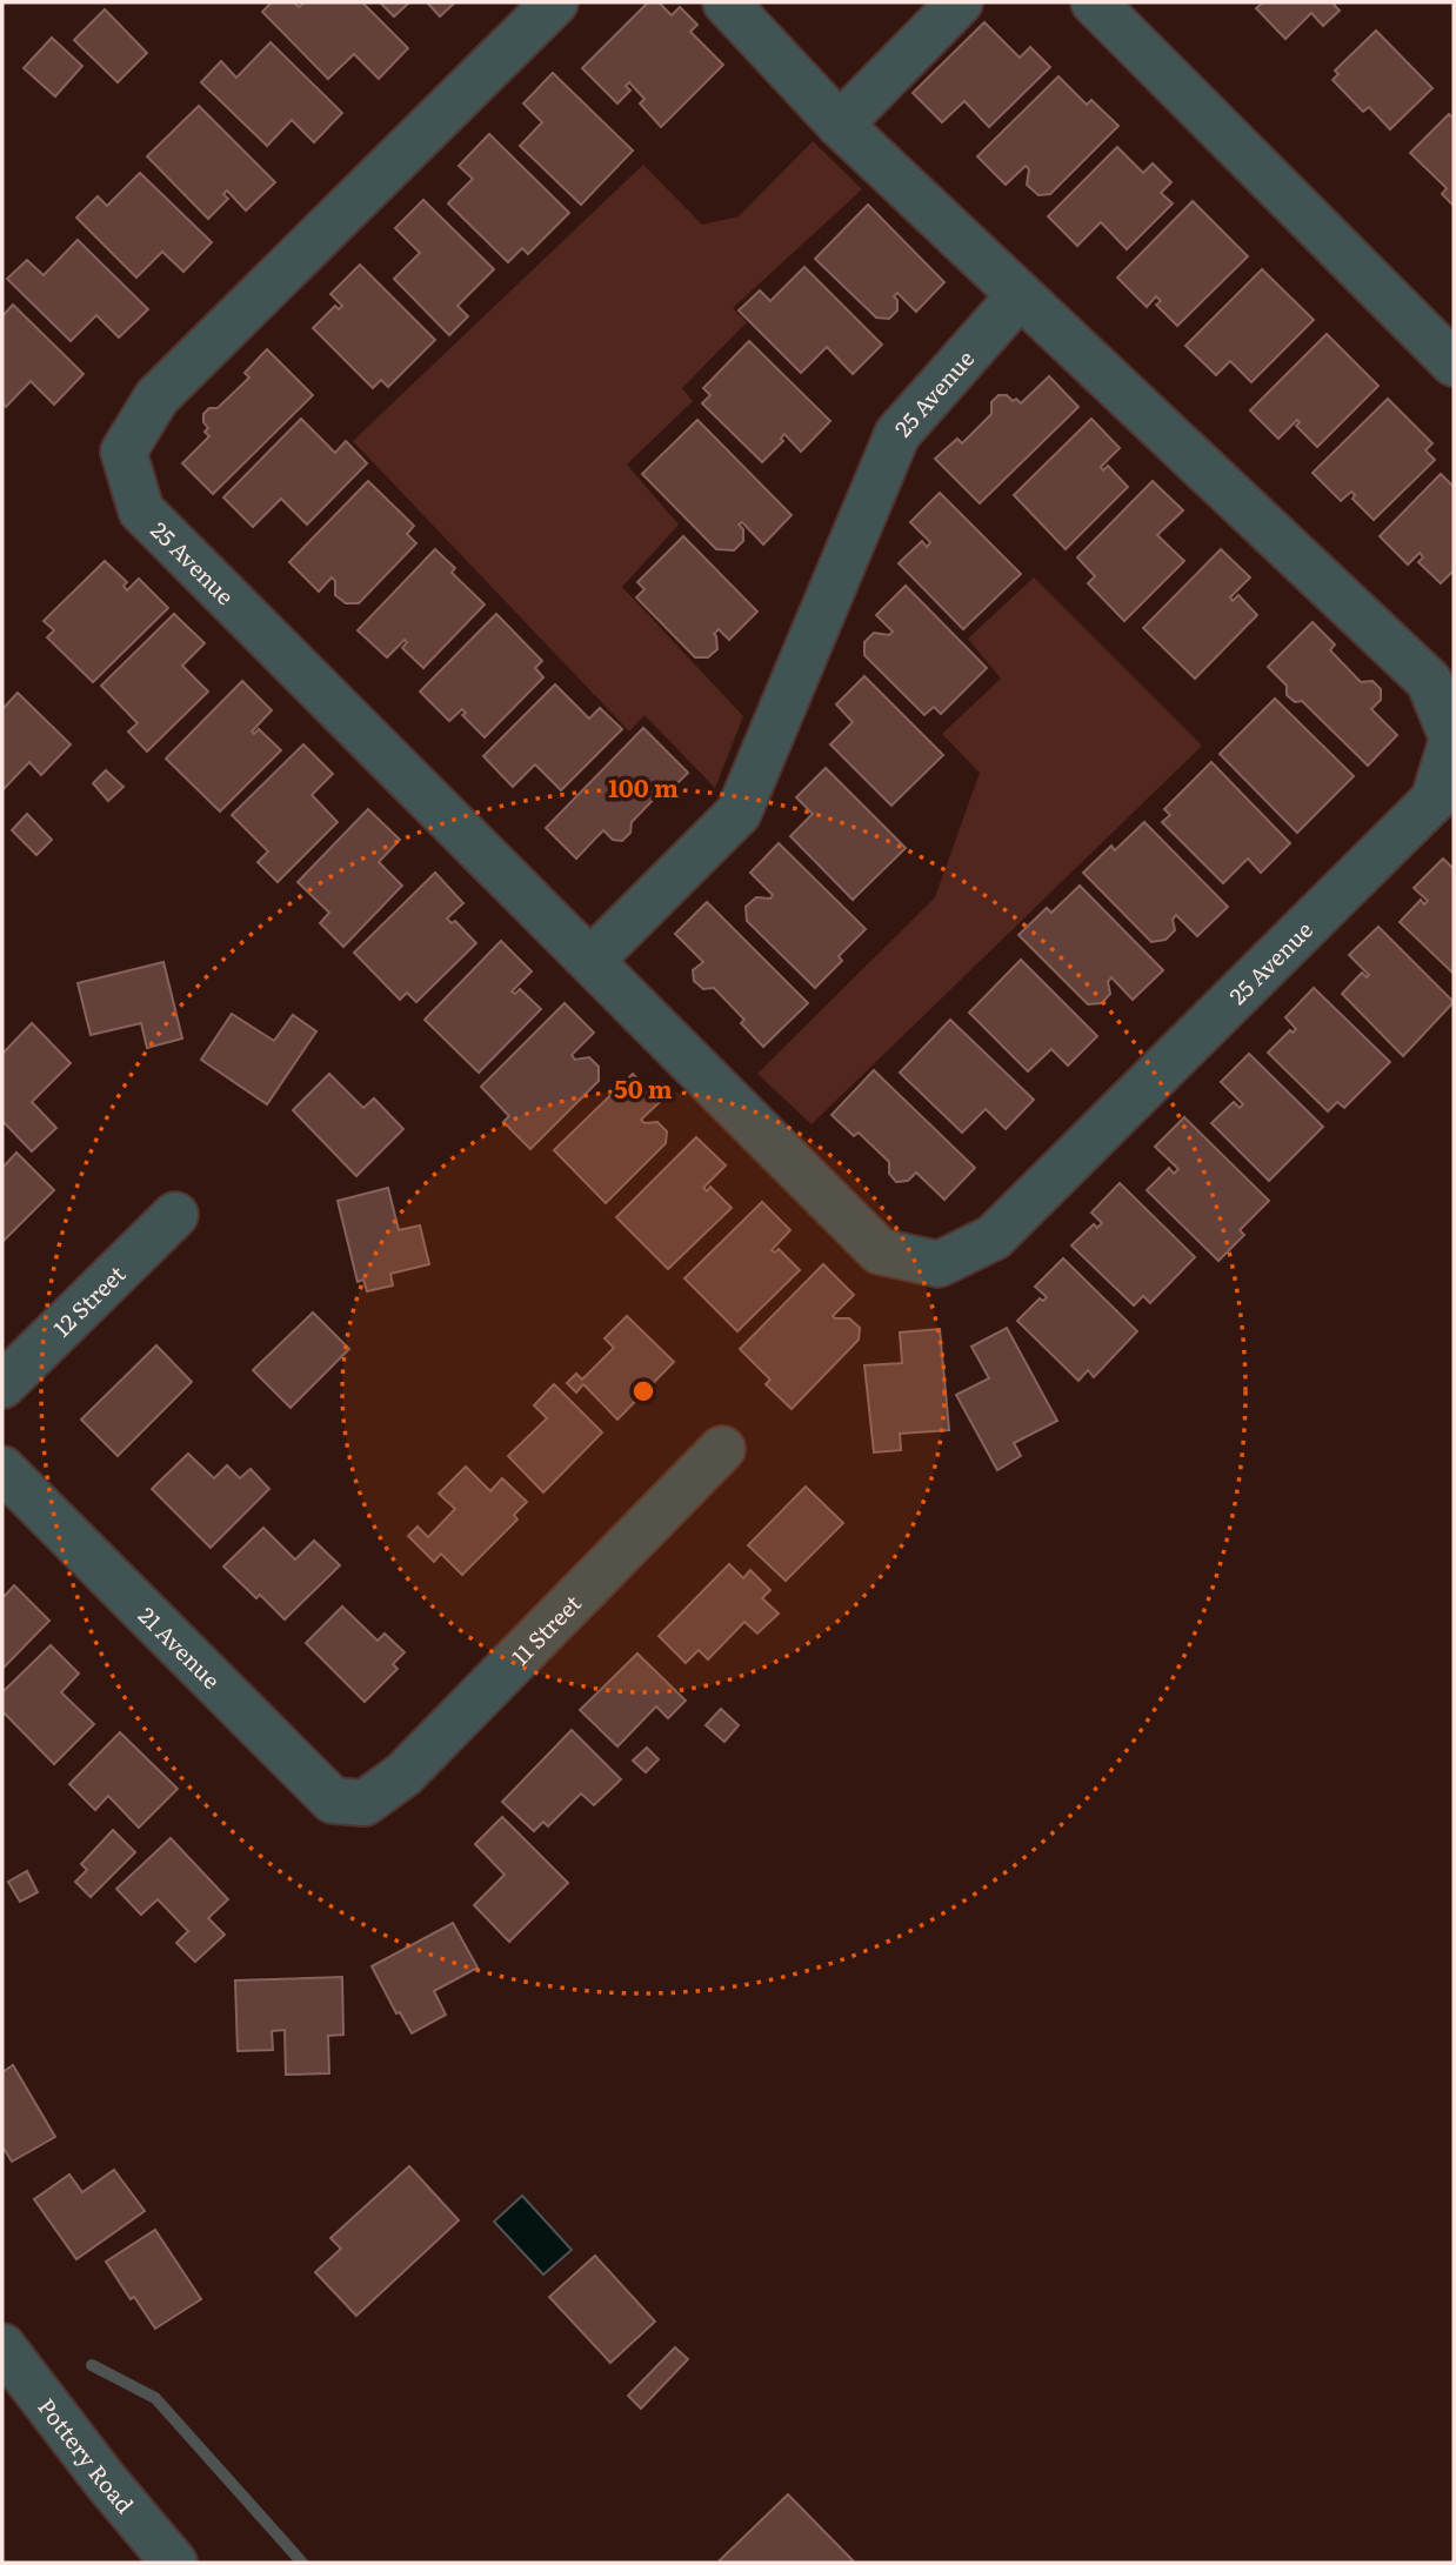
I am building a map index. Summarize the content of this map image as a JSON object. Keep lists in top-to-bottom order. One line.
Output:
{"streets":{"street":["25 Avenue","12 Street","11 Street","21 Avenue","Pottery Road"]},"crossings":[["11 Street","21 Avenue"]],"rings":["100 m","50 m"]}
